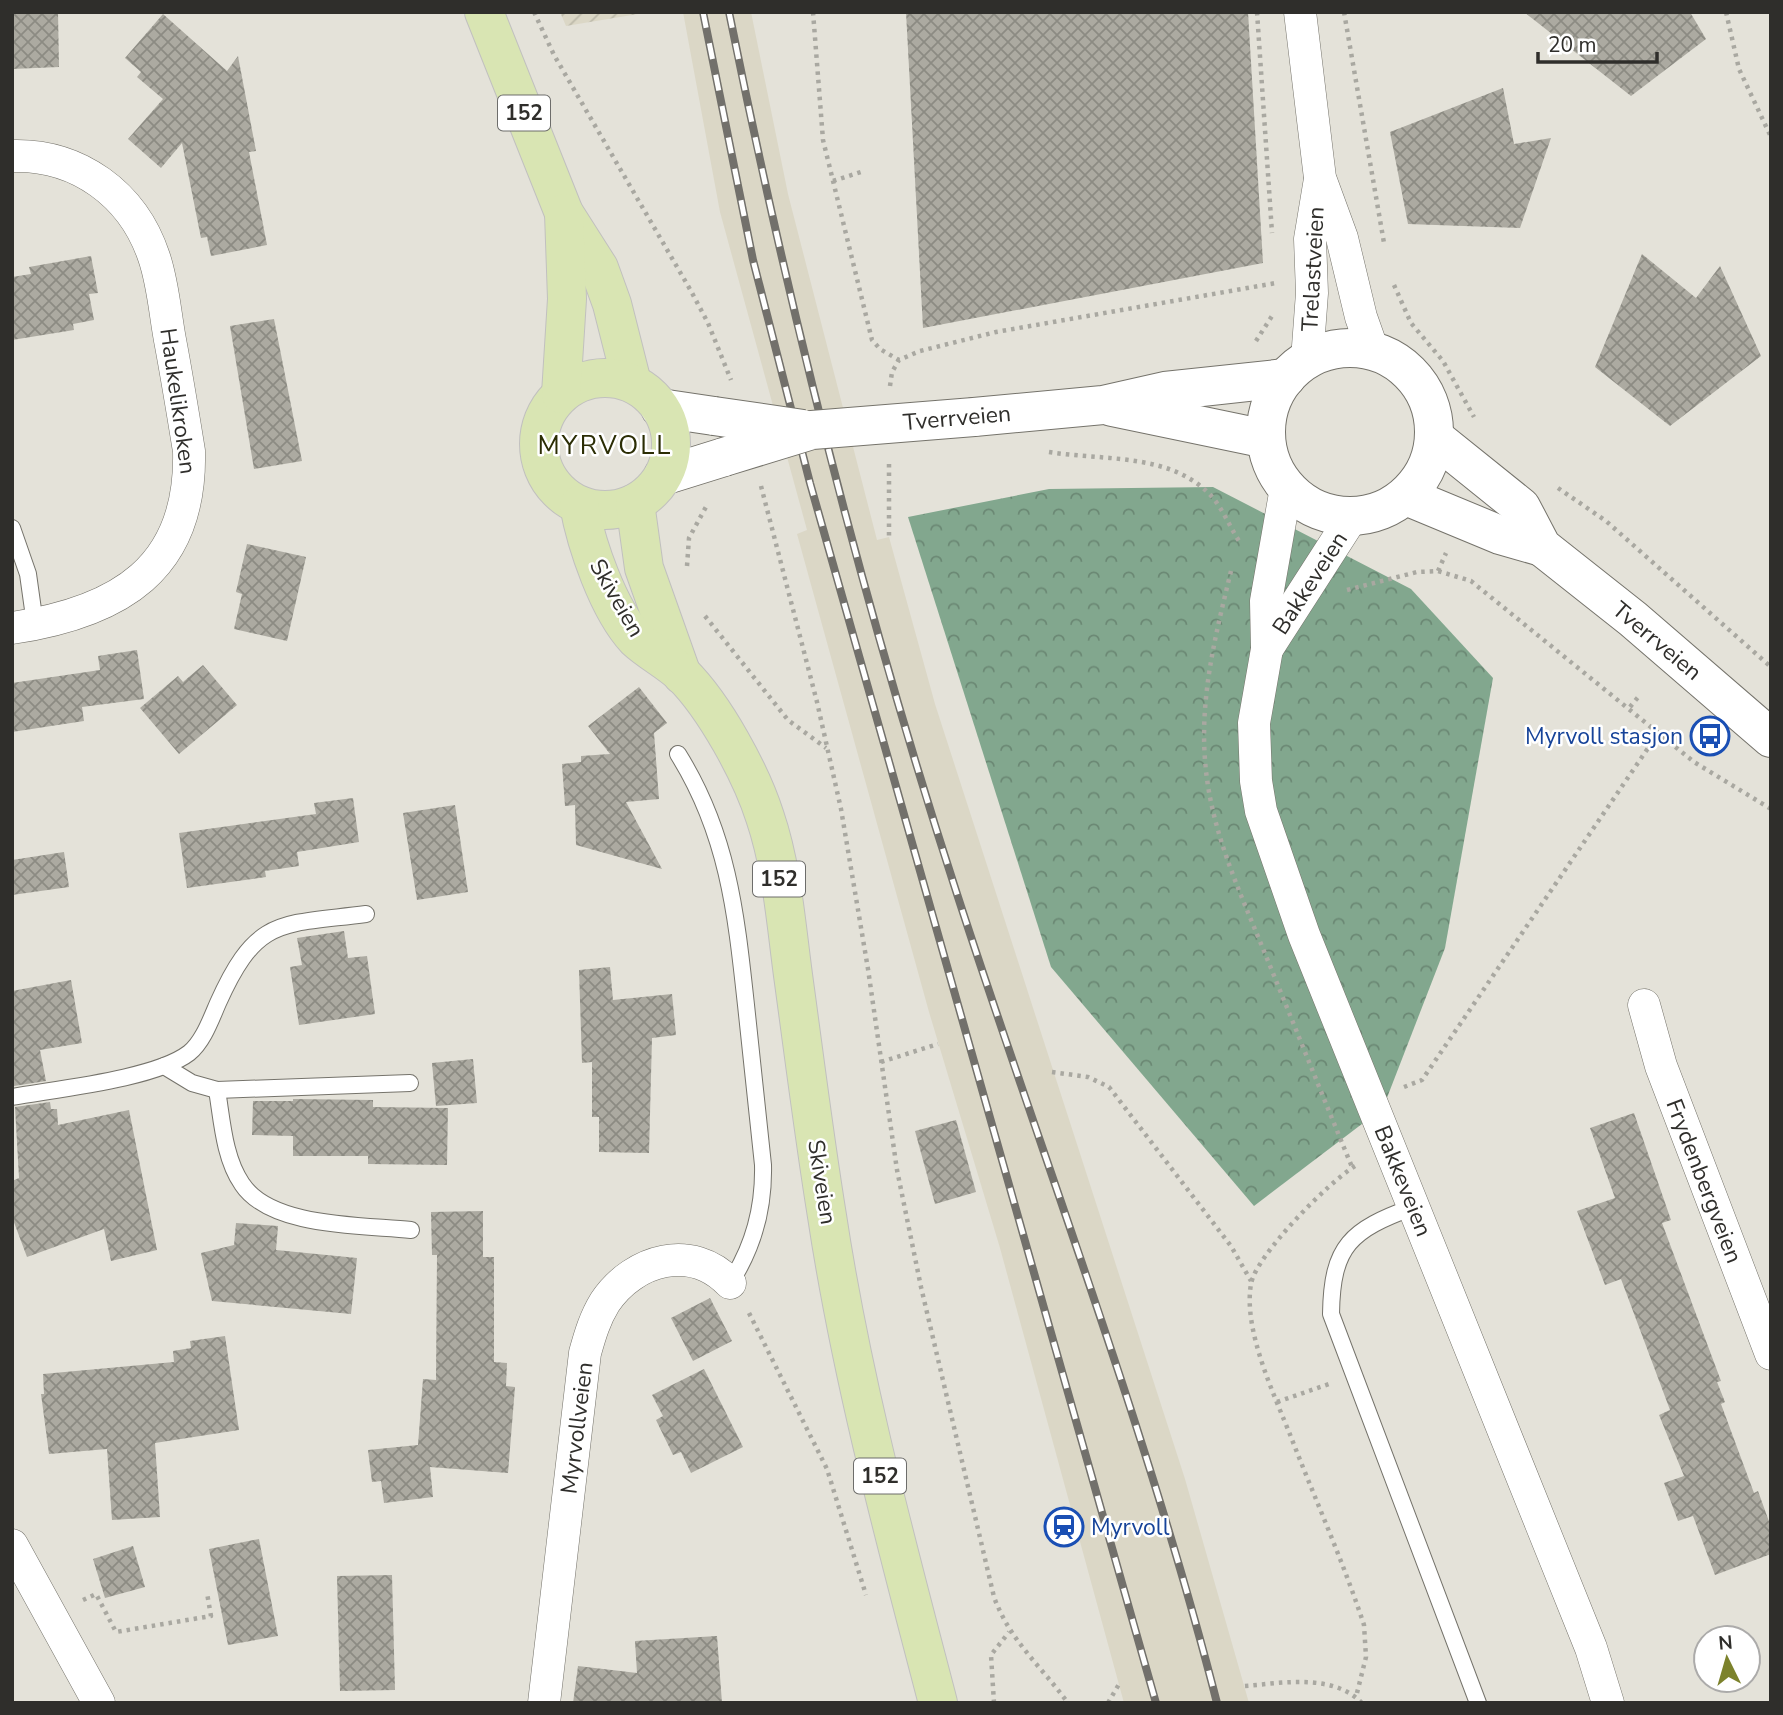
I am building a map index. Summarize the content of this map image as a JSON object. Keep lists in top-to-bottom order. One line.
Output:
{"streets":{"main road":["152","Tverrveien","Skiveien"],"street":["Trelastveien","Haukelikroken","Bakkeveien","Frydenbergveien","Myrvollveien"]},"crossings":[["152","Tverrveien"],["152","Skiveien"],["Trelastveien","Tverrveien"],["Trelastveien","Bakkeveien"],["Tverrveien","Bakkeveien"],["Tverrveien","Skiveien"]],"districts":["MYRVOLL"],"places":{"bus stop":["Myrvoll stasjon"],"station":["Myrvoll"]},"scale_bar":"20 m","north":"top"}
